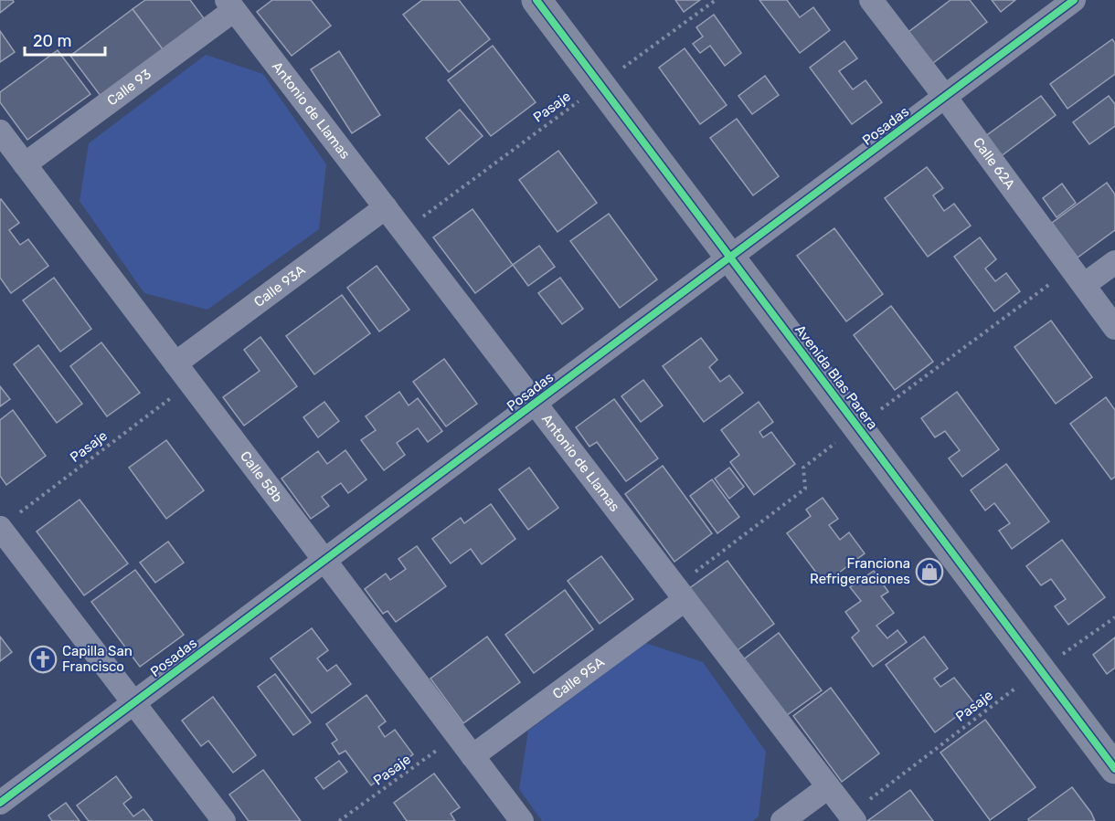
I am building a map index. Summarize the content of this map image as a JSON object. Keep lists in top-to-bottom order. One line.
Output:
{"streets":{"main road":["Avenida Blas Parera"],"street":["Calle 93","Antonio de Llamas","Posadas","Calle 62A","Calle 93A","Calle 58b","Calle 95A"],"path":["Pasaje"]},"crossings":[["Calle 93","Antonio de Llamas"],["Calle 93","Calle 58b"],["Pasaje","Antonio de Llamas"],["Pasaje","Avenida Blas Parera"],["Pasaje","Calle 58b"],["Antonio de Llamas","Posadas"],["Antonio de Llamas","Calle 93A"],["Antonio de Llamas","Calle 95A"],["Posadas","Calle 62A"],["Posadas","Avenida Blas Parera"],["Posadas","Calle 58b"],["Calle 93A","Calle 58b"],["Calle 58b","Calle 95A"]],"places":{"shop":["Franciona Refrigeraciones"],"church":["Capilla San Francisco"]},"scale_bar":"20 m"}
